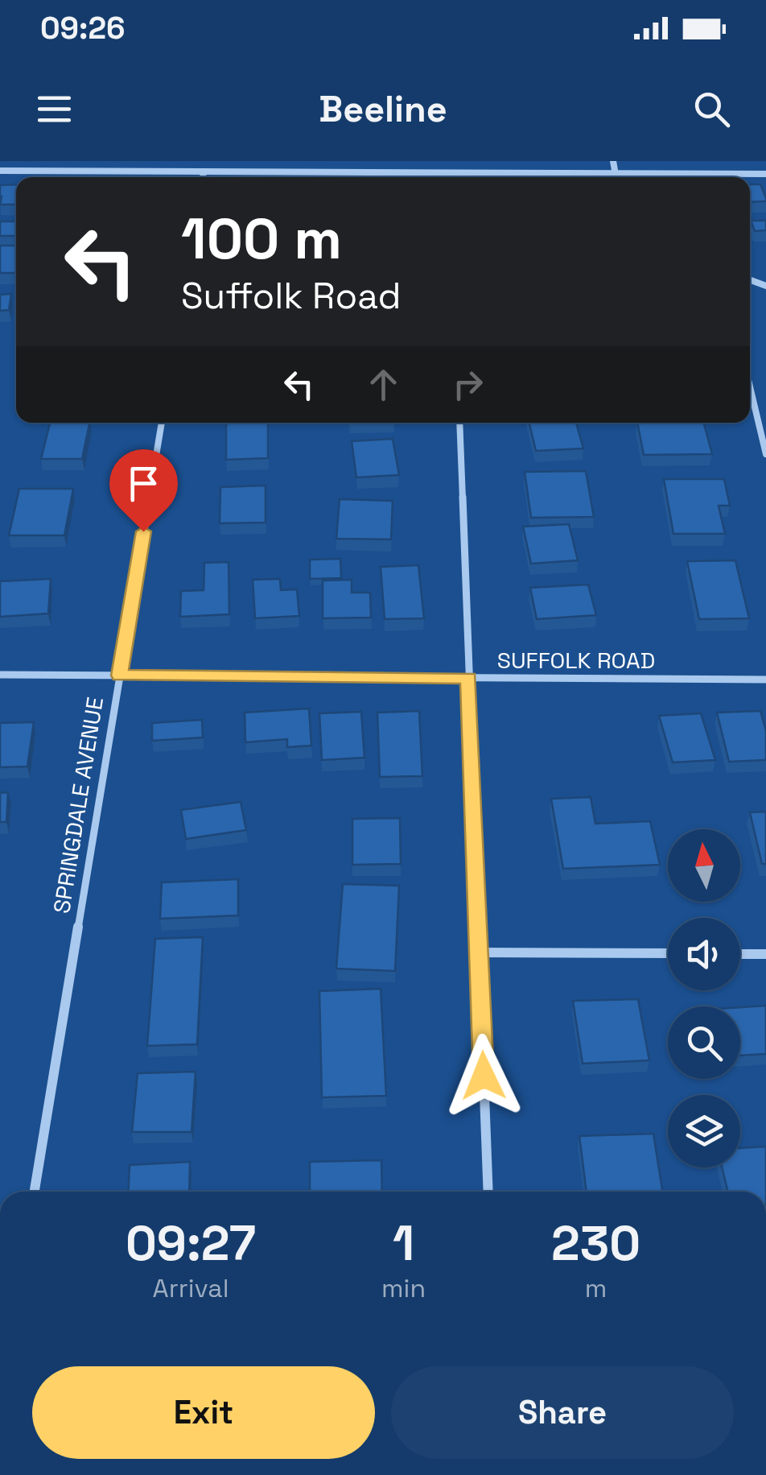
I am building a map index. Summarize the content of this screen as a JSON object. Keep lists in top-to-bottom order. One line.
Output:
{"streets":{"street":["SUFFOLK ROAD","SPRINGDALE AVENUE"]},"crossings":[["SUFFOLK ROAD","SPRINGDALE AVENUE"]],"north":"top","page":{"status":"09:26","header":"Beeline","turn":["100 m","Suffolk Road"],"eta":["09:27","Arrival","1","min","230","m"],"buttons":["Exit","Share"]}}
